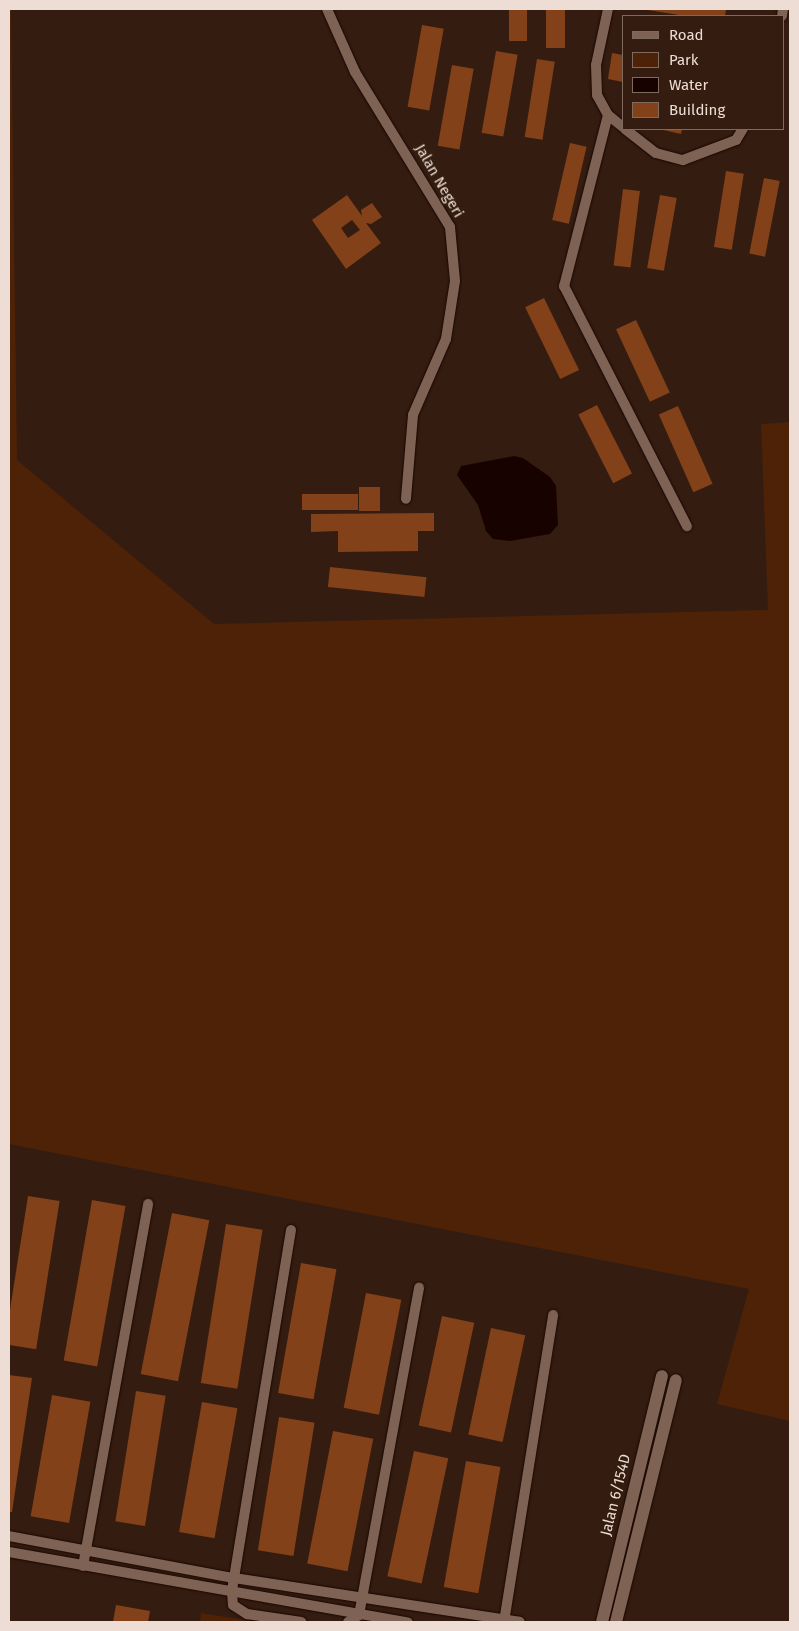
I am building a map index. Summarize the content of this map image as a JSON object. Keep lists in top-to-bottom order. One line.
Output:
{"streets":{"street":["Jalan Negeri","Jalan 6/154D"]},"legend":["Road","Park","Water","Building"]}
